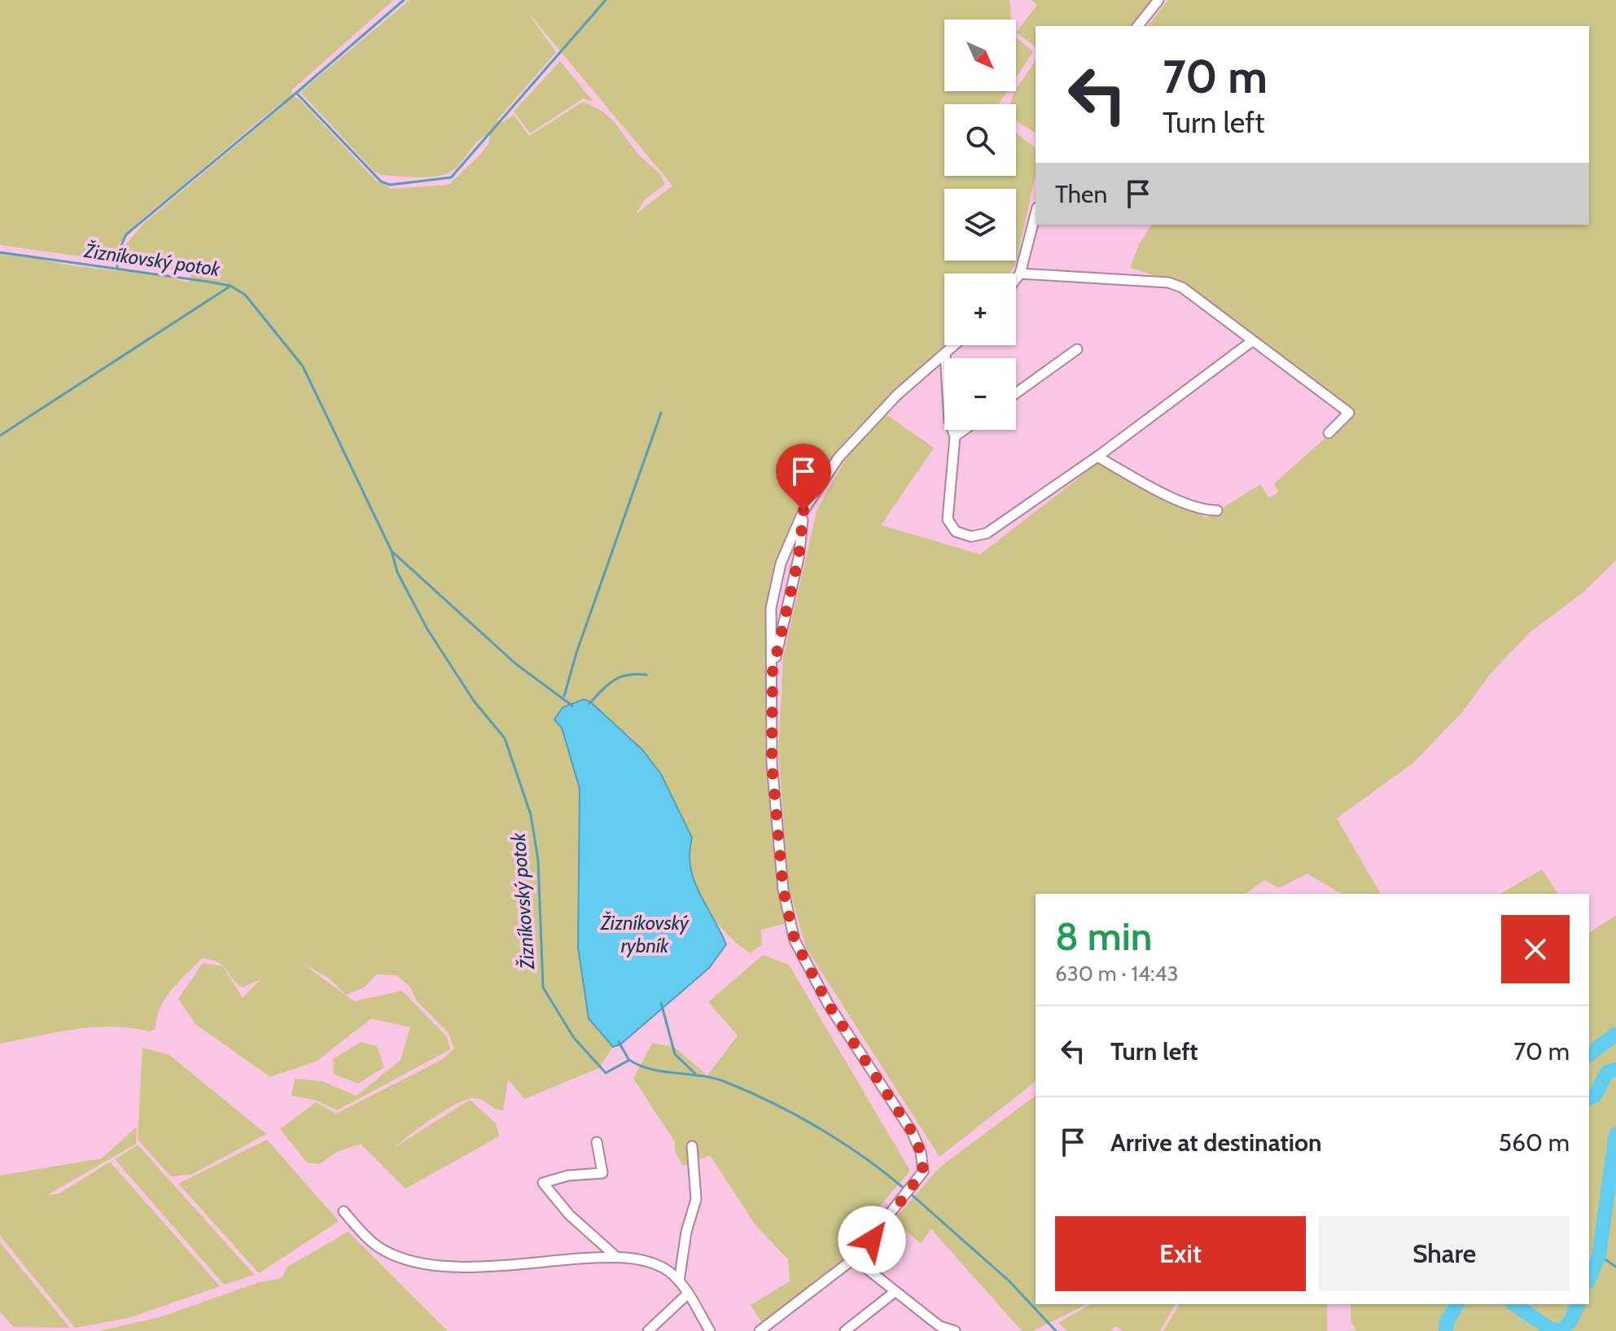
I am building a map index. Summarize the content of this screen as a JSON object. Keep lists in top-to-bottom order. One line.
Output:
{"water":["Žizníkovský potok","Žizníkovský rybník"],"north":"bottom right","page":{"map_buttons":["+","−"],"turn":["70 m","Turn left"],"then":"Then","heading":["8 min","630 m · 14:43"],"list":[{"name":"Turn left","value":"70 m"},{"name":"Arrive at destination","value":"560 m"}],"buttons":["Exit","Share"]}}
